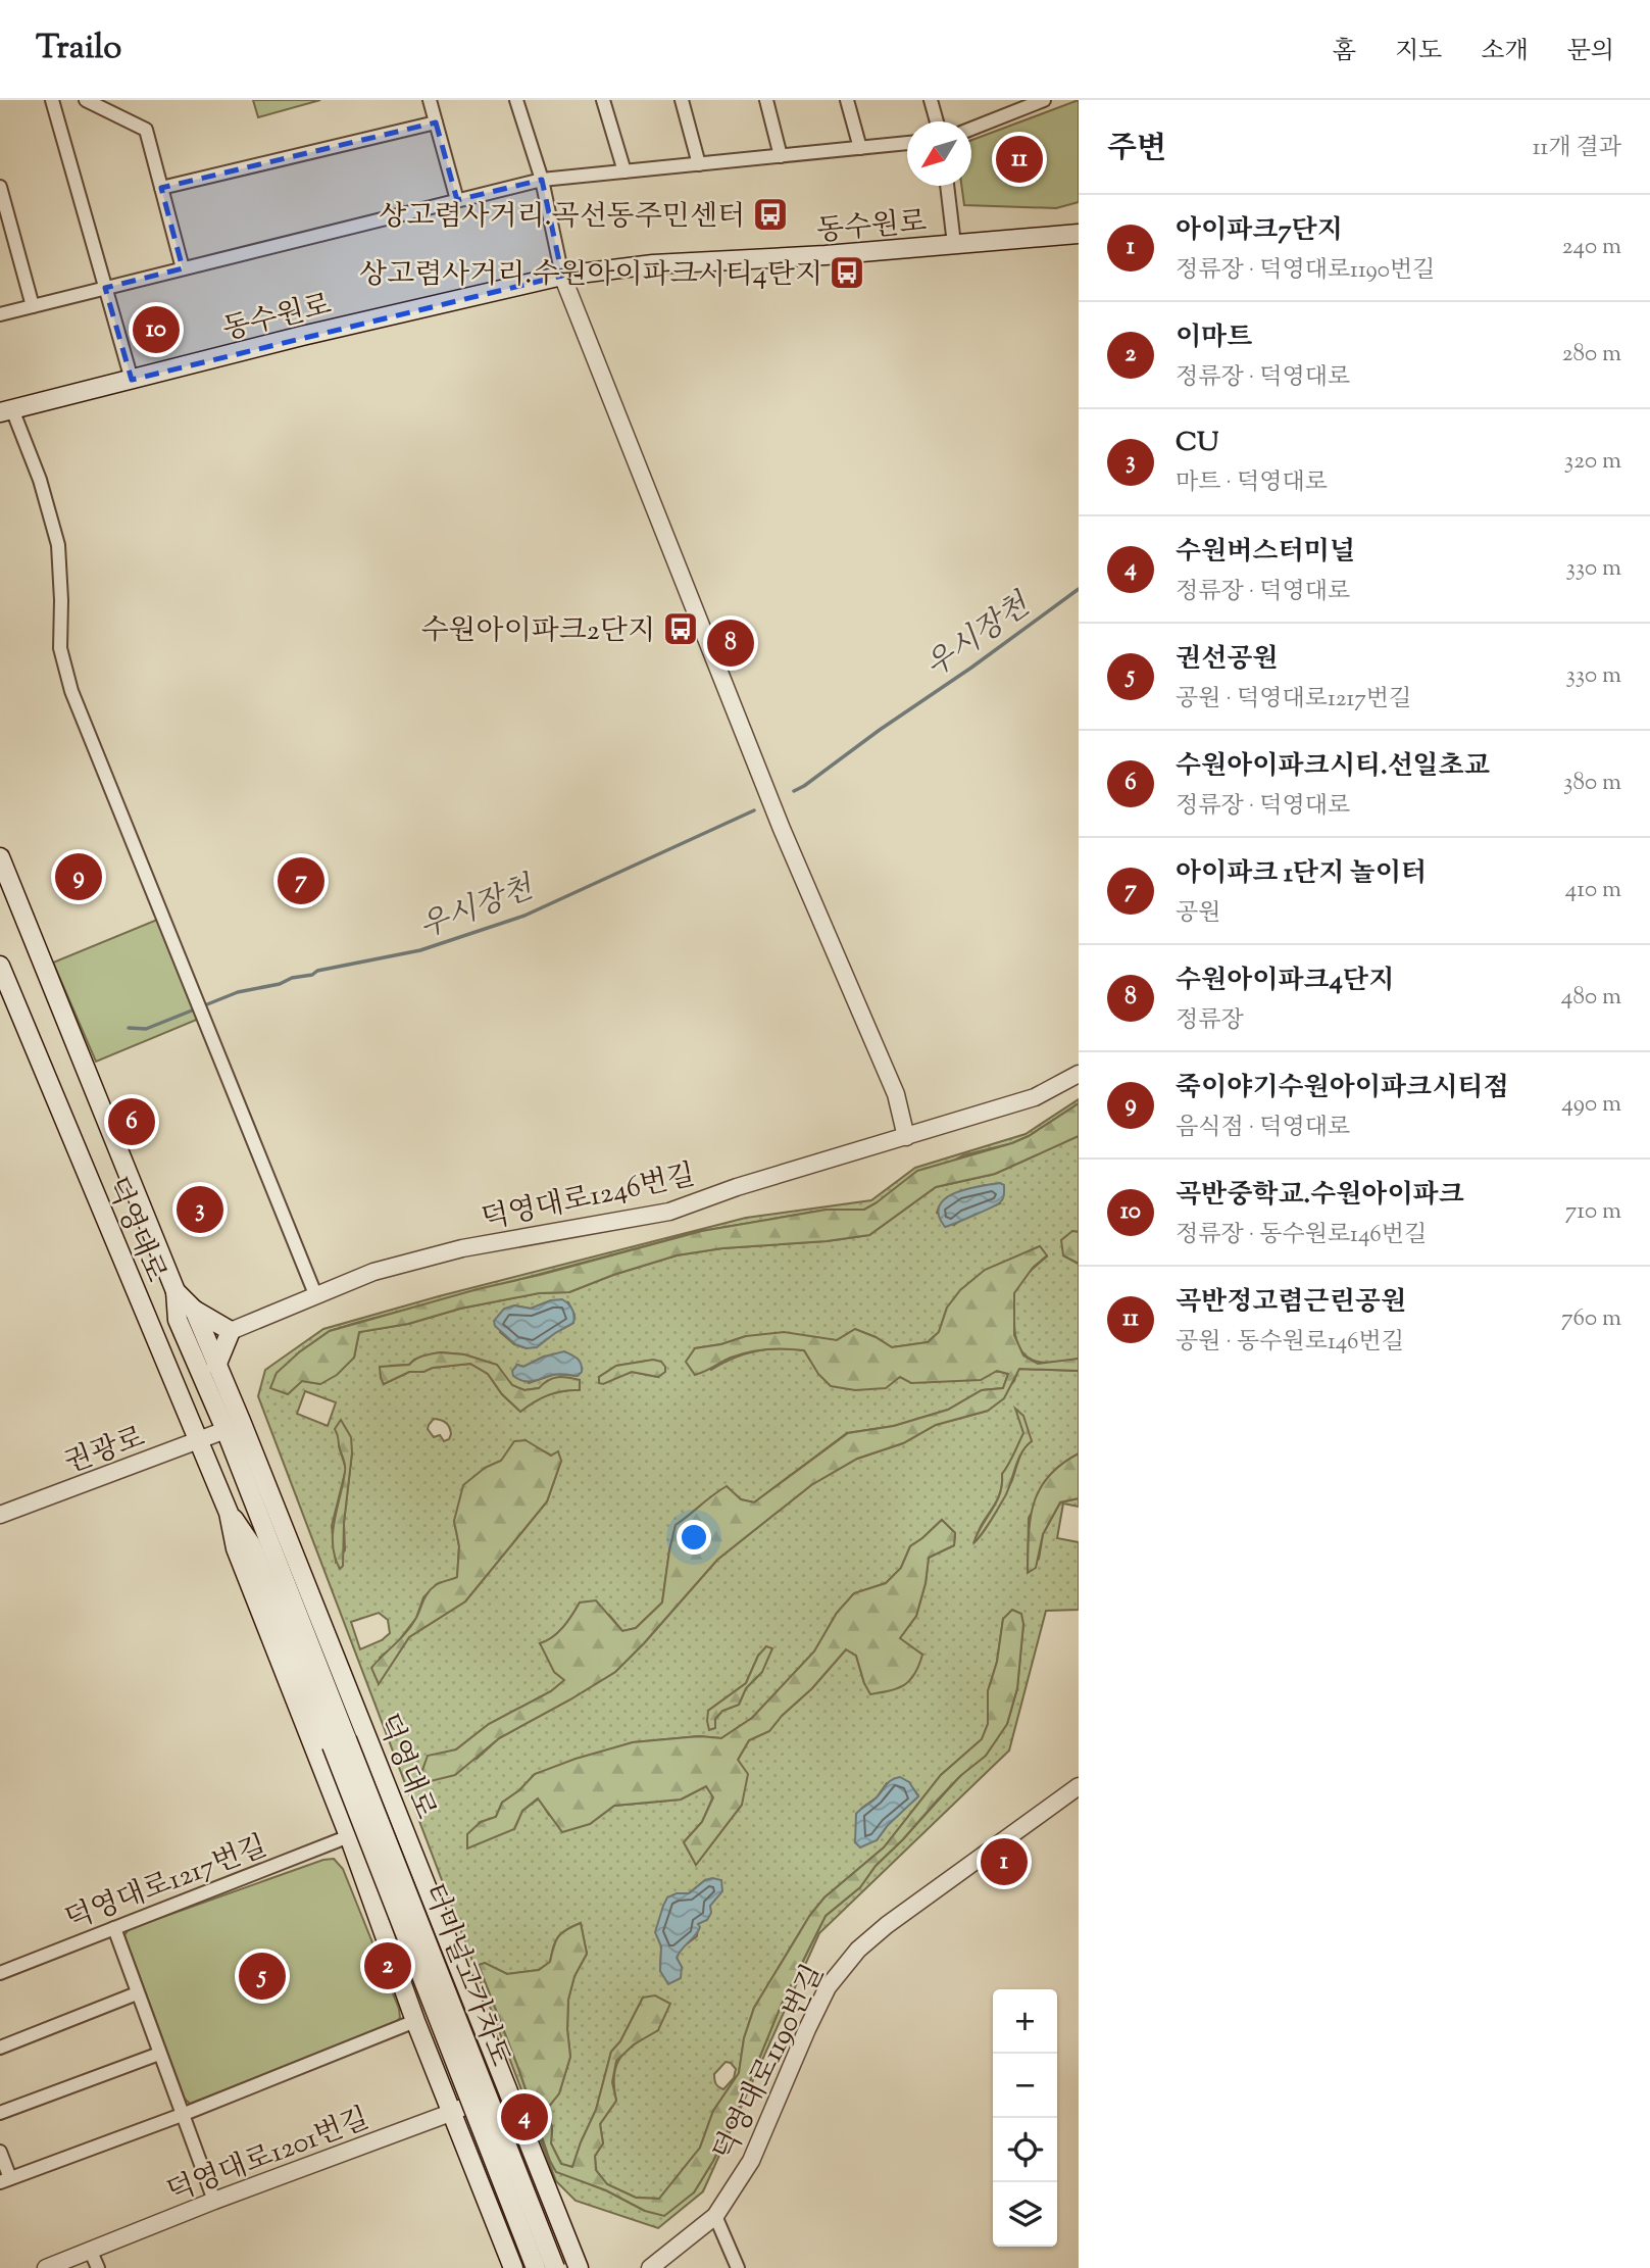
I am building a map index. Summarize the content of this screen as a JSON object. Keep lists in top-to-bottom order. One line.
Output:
{"streets":{"main road":["동수원로","덕영대로","터미널고가차도"],"street":["덕영대로1246번길","권광로","덕영대로1217번길","덕영대로1190번길","덕영대로1201번길"]},"crossings":[["덕영대로","권광로"],["덕영대로","덕영대로1217번길"],["덕영대로","터미널고가차도"],["덕영대로","덕영대로1201번길"]],"water":["우시장천"],"places":{"bus stop":["상고렴사거리.곡선동주민센터","상고렴사거리.수원아이파크시티4단지","수원아이파크2단지"]},"north":"bottom left","page":{"header":"Trailo","nav":["홈","지도","소개","문의"],"heading":["주변","11개 결과"],"pins":["11","10","8","9","7","6","3","1","2","5","4"],"list":[{"mark":"1","name":"아이파크7단지","note":"정류장 · 덕영대로1190번길","value":"240 m"},{"mark":"2","name":"이마트","note":"정류장 · 덕영대로","value":"280 m"},{"mark":"3","name":"CU","note":"마트 · 덕영대로","value":"320 m"},{"mark":"4","name":"수원버스터미널","note":"정류장 · 덕영대로","value":"330 m"},{"mark":"5","name":"권선공원","note":"공원 · 덕영대로1217번길","value":"330 m"},{"mark":"6","name":"수원아이파크시티.선일초교","note":"정류장 · 덕영대로","value":"380 m"},{"mark":"7","name":"아이파크 1단지 놀이터","note":"공원","value":"410 m"},{"mark":"8","name":"수원아이파크4단지","note":"정류장","value":"480 m"},{"mark":"9","name":"죽이야기수원아이파크시티점","note":"음식점 · 덕영대로","value":"490 m"},{"mark":"10","name":"곡반중학교.수원아이파크","note":"정류장 · 동수원로146번길","value":"710 m"},{"mark":"11","name":"곡반정고렴근린공원","note":"공원 · 동수원로146번길","value":"760 m"}],"map_buttons":["+","−"]}}
